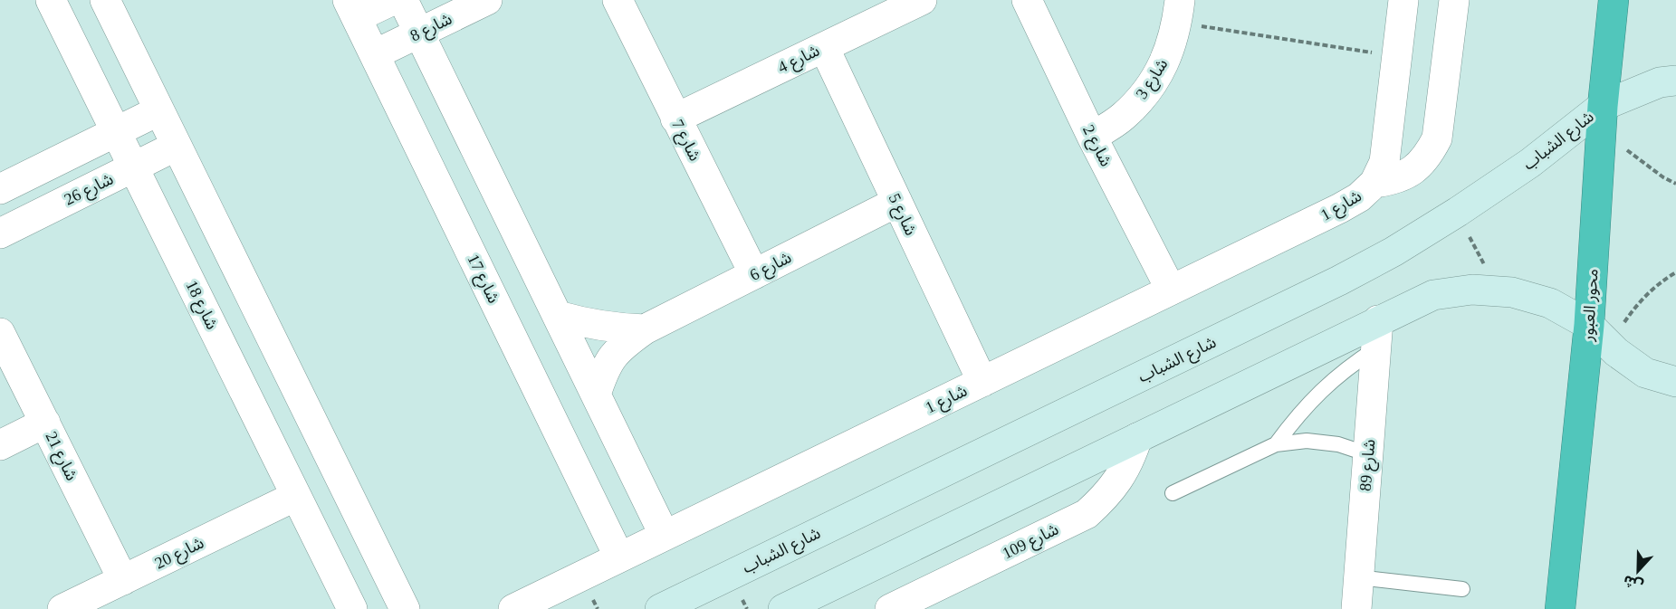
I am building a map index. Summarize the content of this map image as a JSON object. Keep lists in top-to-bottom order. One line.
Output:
{"streets":{"highway":["محور العبور"],"street":["شارع 8","شارع 4","شارع 3","شارع 7","شارع الشباب","شارع 2","شارع 26","شارع 1","شارع 5","شارع 6","شارع 17","شارع 18","شارع 21","شارع 89","شارع 109","شارع 20"]},"crossings":[["شارع 8","شارع 17"],["شارع 4","شارع 7"],["شارع 4","شارع 5"],["شارع 3","شارع 2"],["شارع 7","شارع 6"],["شارع الشباب","محور العبور"],["شارع 2","شارع 1"],["شارع 26","شارع 18"],["شارع 1","شارع 5"],["شارع 1","شارع 17"],["شارع 5","شارع 6"],["شارع 18","شارع 20"],["شارع 21","شارع 20"]],"north":"bottom"}
